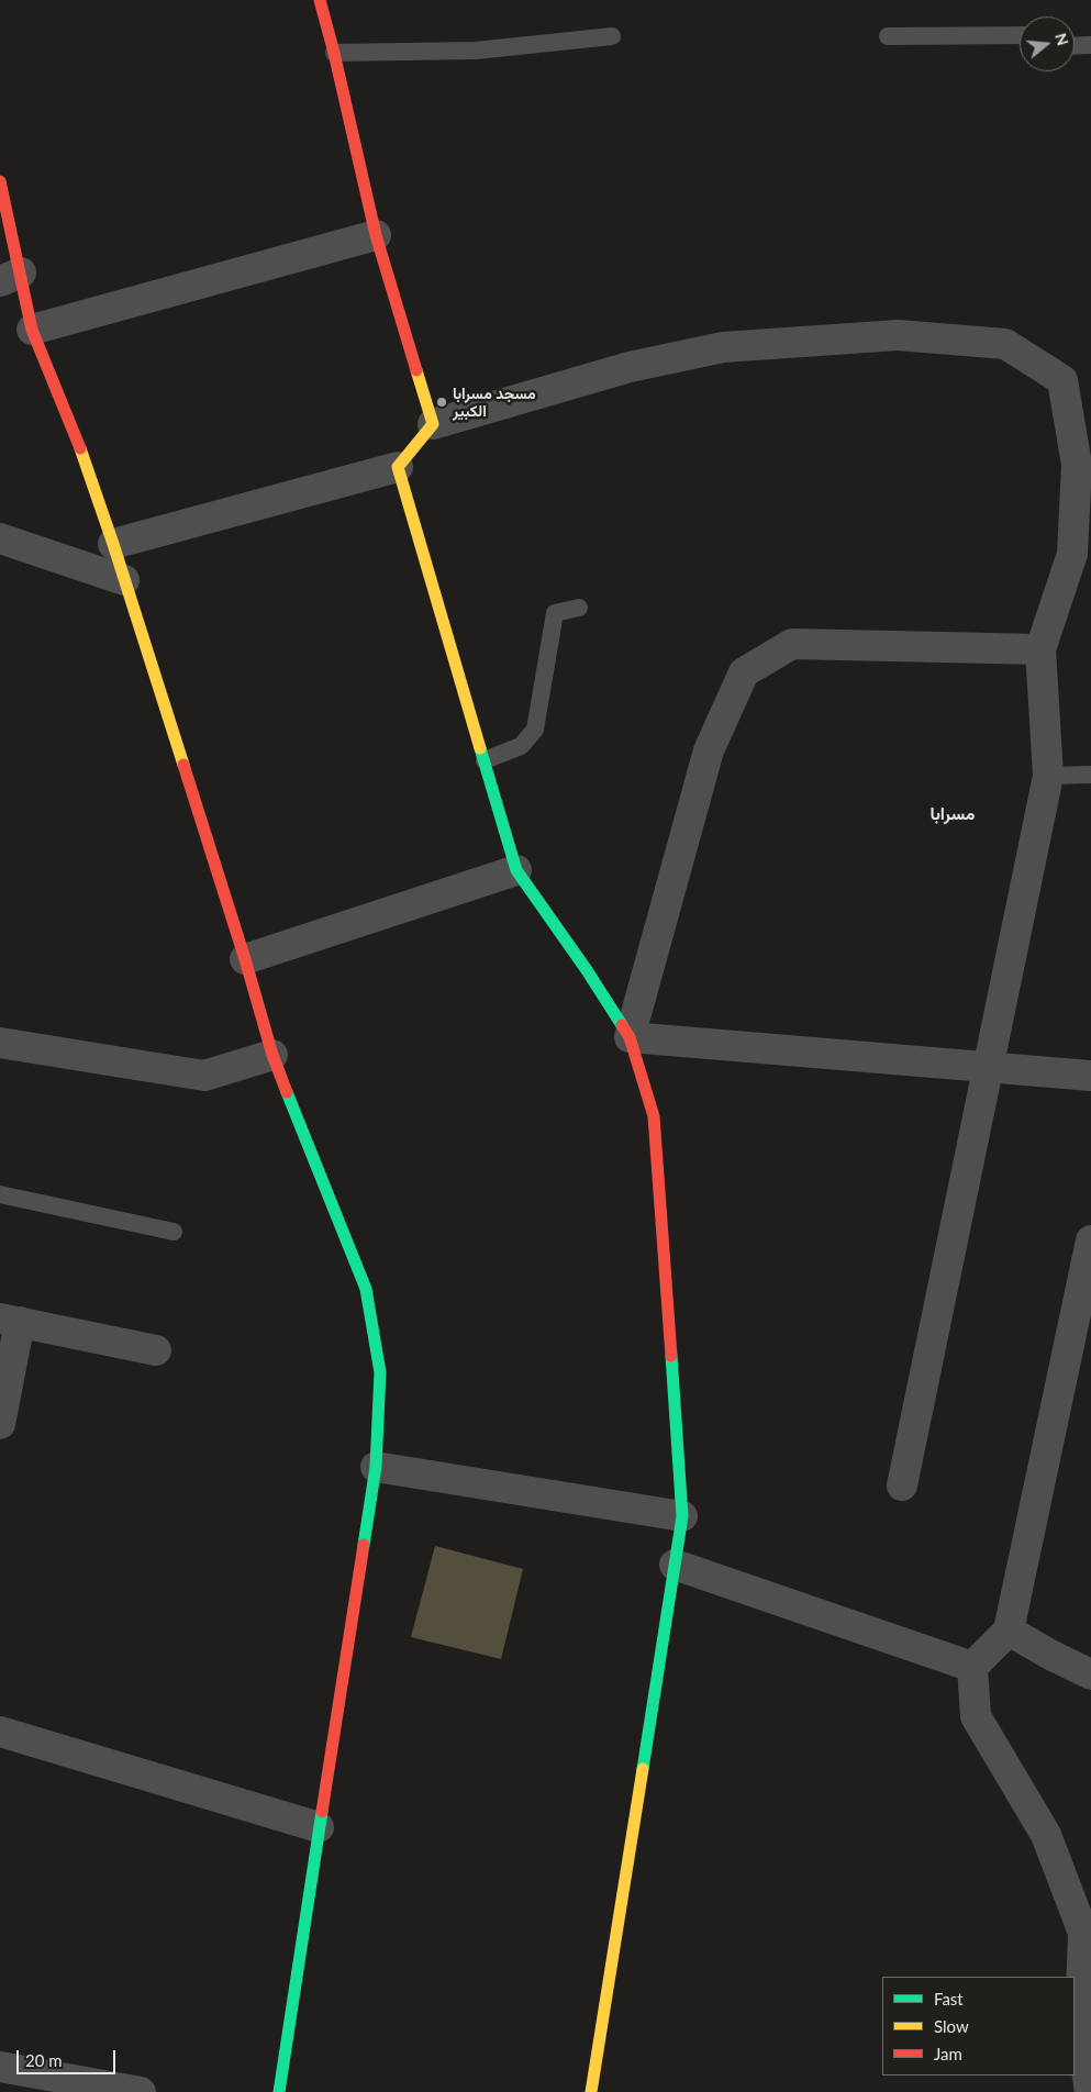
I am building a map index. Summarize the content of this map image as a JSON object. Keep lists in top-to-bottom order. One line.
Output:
{"districts":["مسرابا"],"places":["مسجد مسرابا الكبير"],"legend":["Fast","Slow","Jam"],"scale_bar":"20 m","north":"right"}
